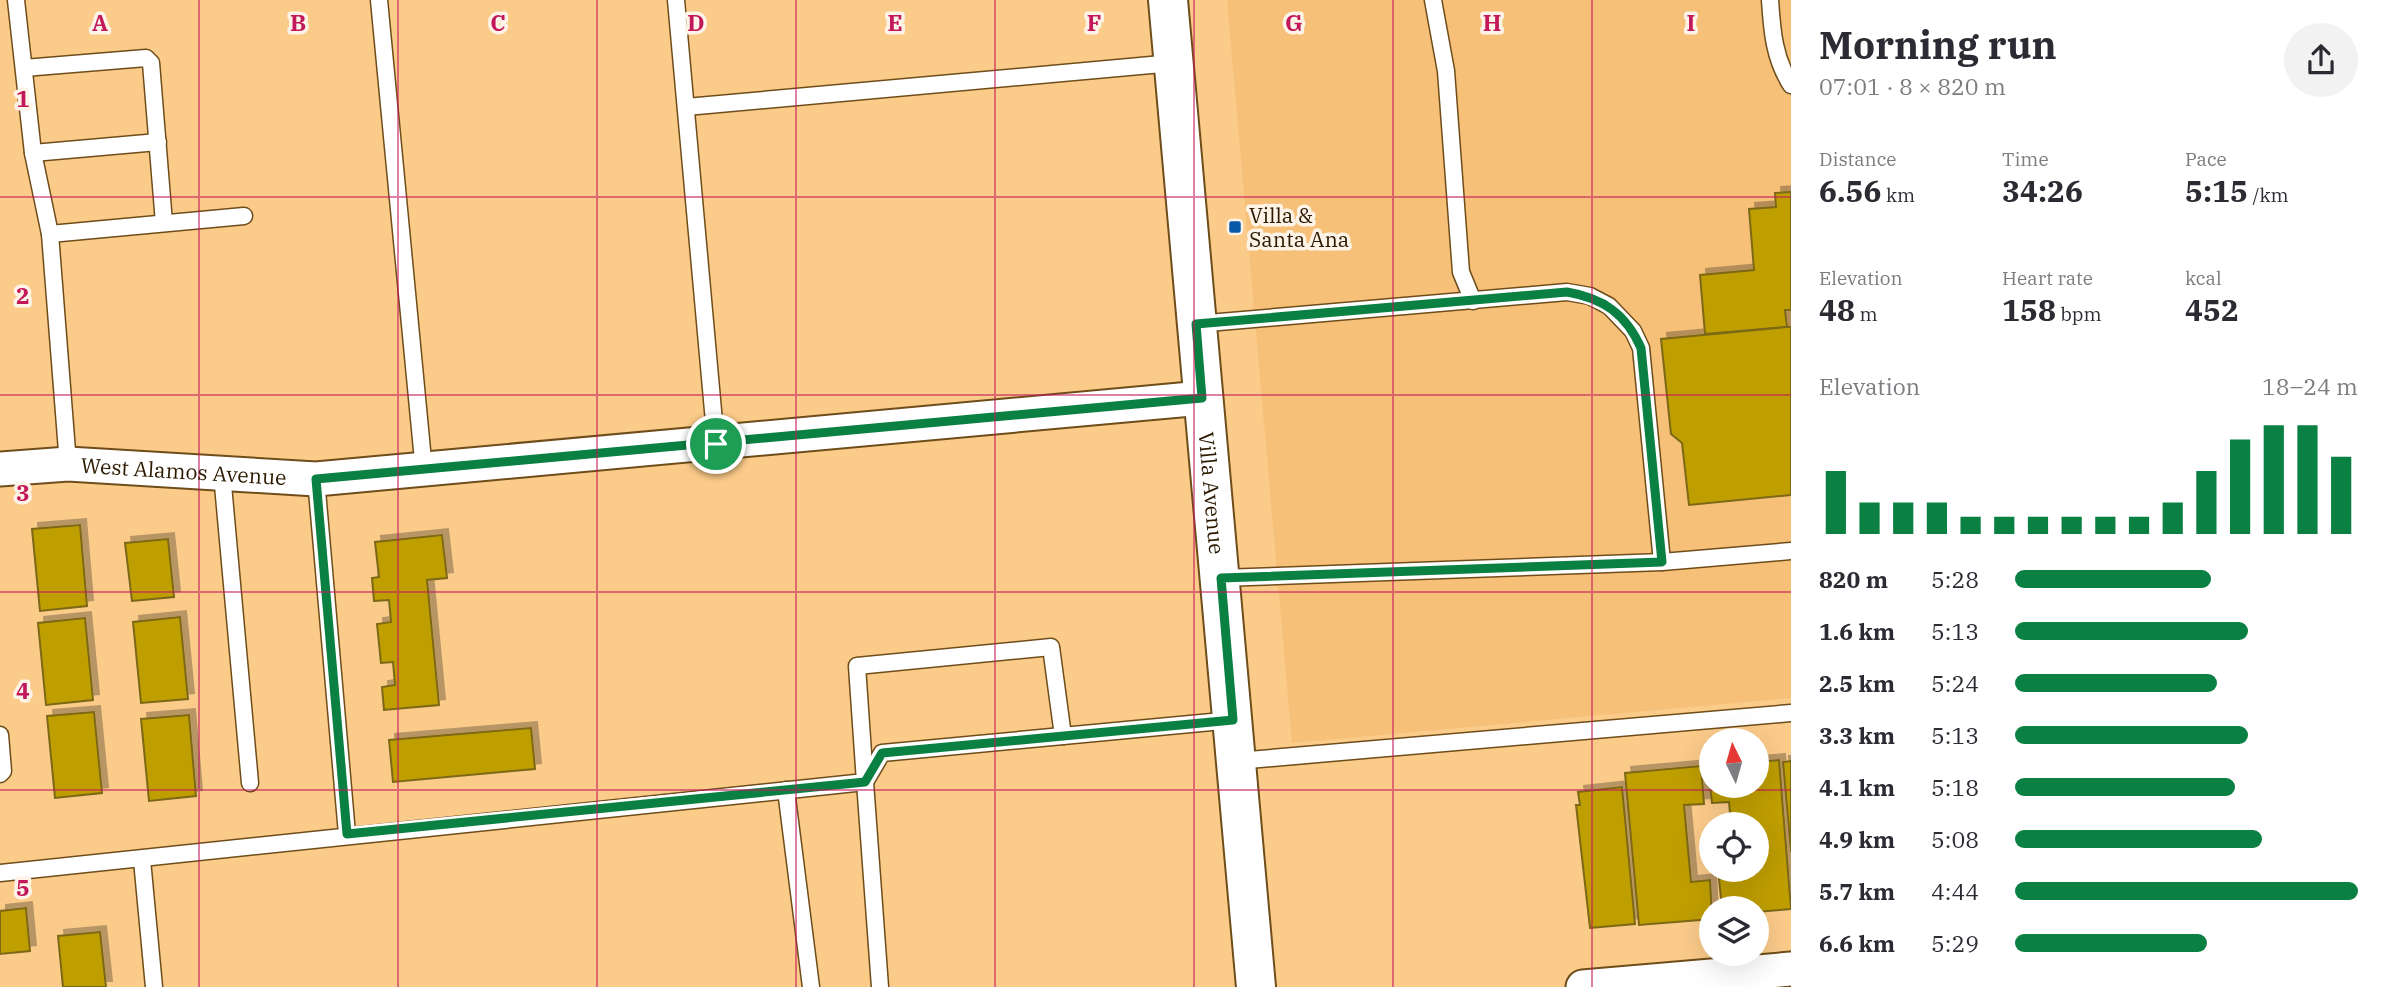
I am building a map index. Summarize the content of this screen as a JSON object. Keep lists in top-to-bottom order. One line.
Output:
{"streets":{"street":["West Alamos Avenue","Villa Avenue"]},"crossings":[["West Alamos Avenue","Villa Avenue"]],"places":{"transit":["Villa & Santa Ana"]},"north":"top","page":{"heading":["Morning run","07:01 · 8 × 820 m"],"stats":[["Distance","6.56 km"],["Time","34:26"],["Pace","5:15 /km"],["Elevation","48 m"],["Heart rate","158 bpm"],["kcal","452"]],"chart":["Elevation","18–24 m"],"list":[{"name":"820 m","note":"5:28"},{"name":"1.6 km","note":"5:13"},{"name":"2.5 km","note":"5:24"},{"name":"3.3 km","note":"5:13"},{"name":"4.1 km","note":"5:18"},{"name":"4.9 km","note":"5:08"},{"name":"5.7 km","note":"4:44"},{"name":"6.6 km","note":"5:29"}]},"grid":{"columns":["A","B","C","D","E","F","G","H","I"],"rows":["1","2","3","4","5"]}}
